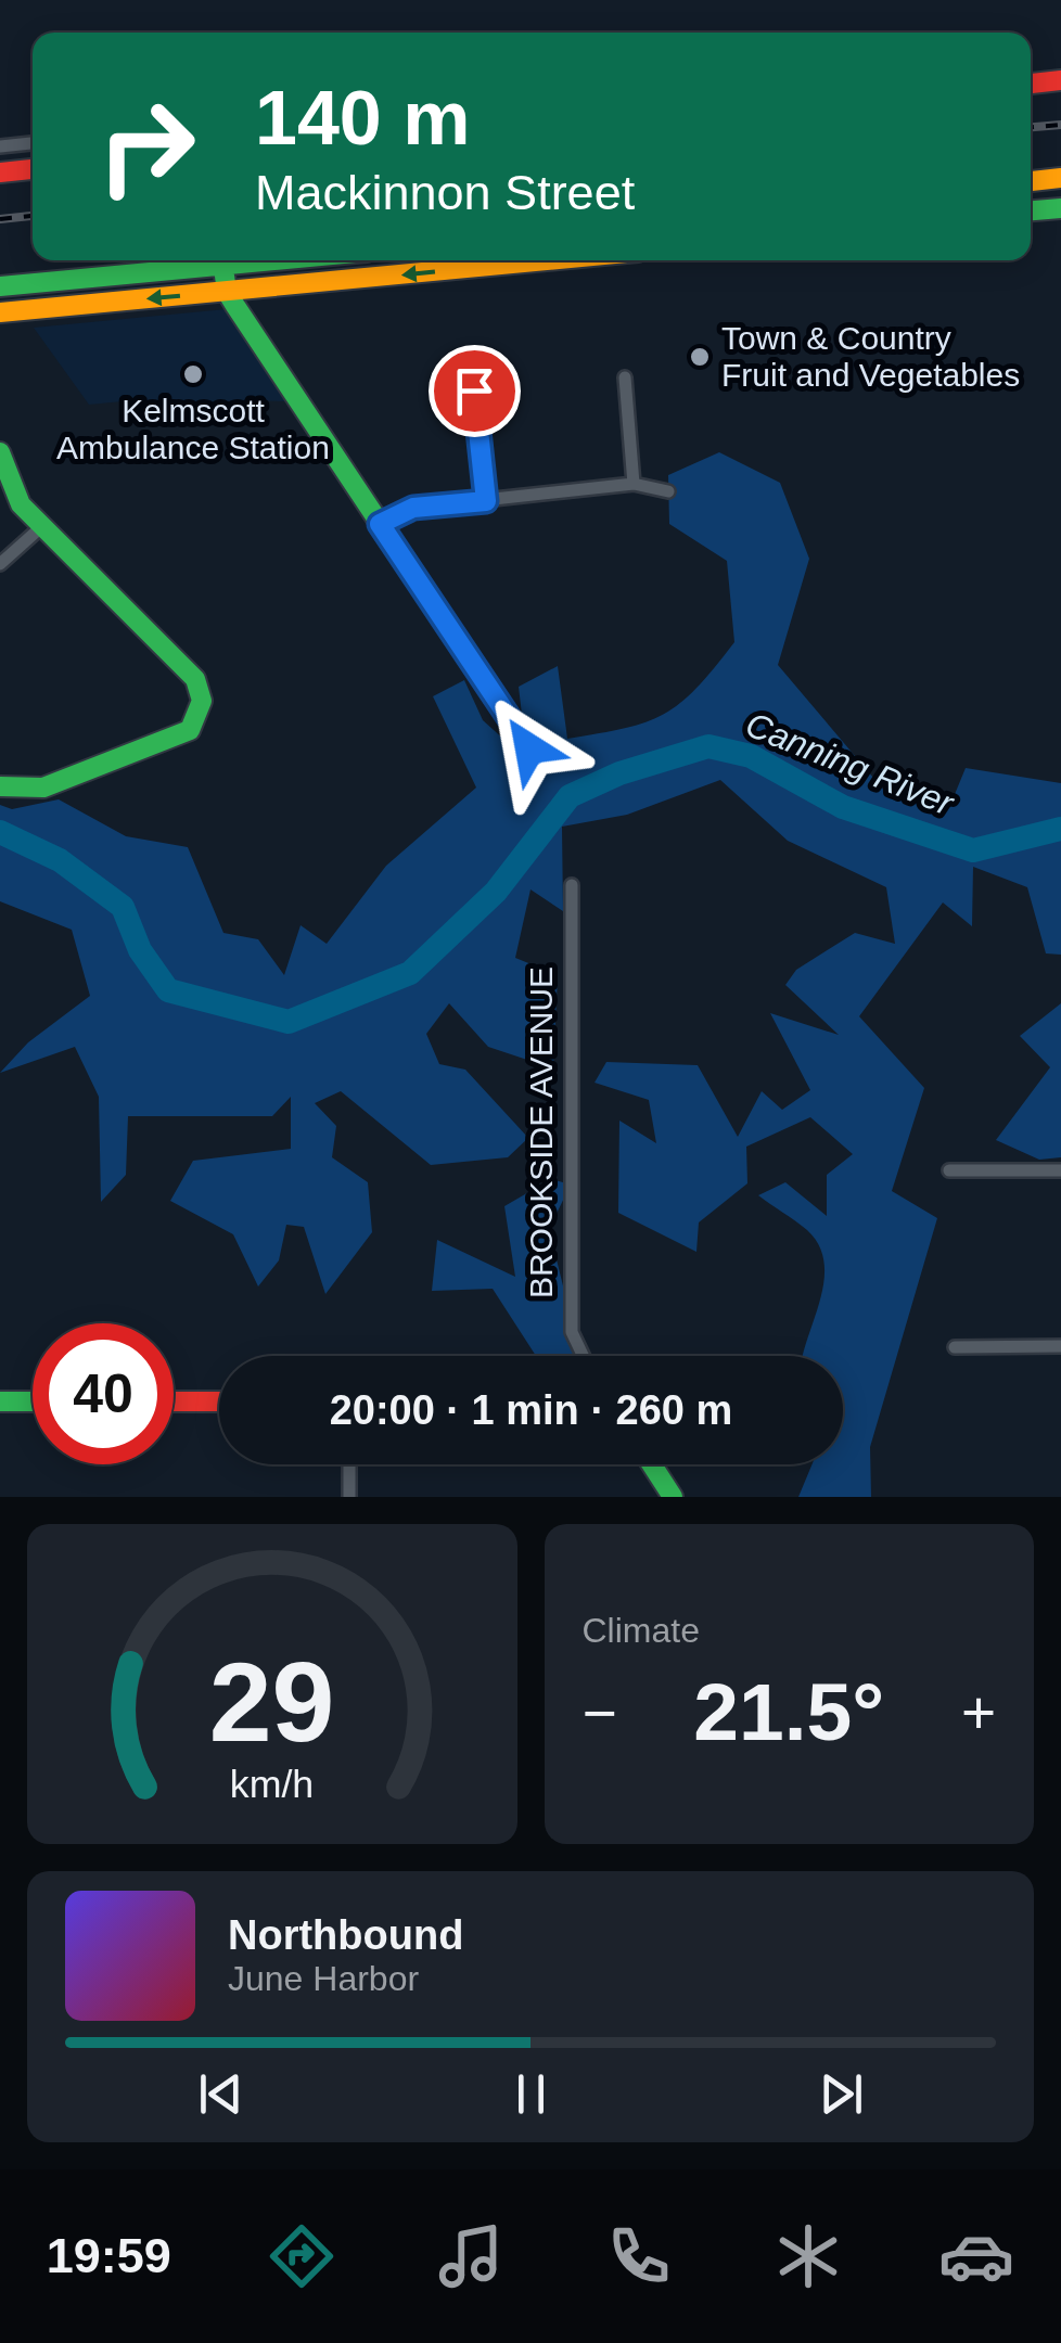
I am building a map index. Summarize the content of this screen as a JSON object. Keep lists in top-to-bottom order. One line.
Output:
{"streets":{"street":["BROOKSIDE AVENUE"]},"water":["Canning River"],"places":["Town & Country Fruit and Vegetables","Kelmscott Ambulance Station"],"page":{"turn":["140 m","Mackinnon Street"],"limit":"40","trip":"20:00 · 1 min · 260 m","tile":"Climate","heat":["−","21.5°","+"],"song":["Northbound","June Harbor"],"tabs":"19:59","gauge":["29","km/h"]}}
